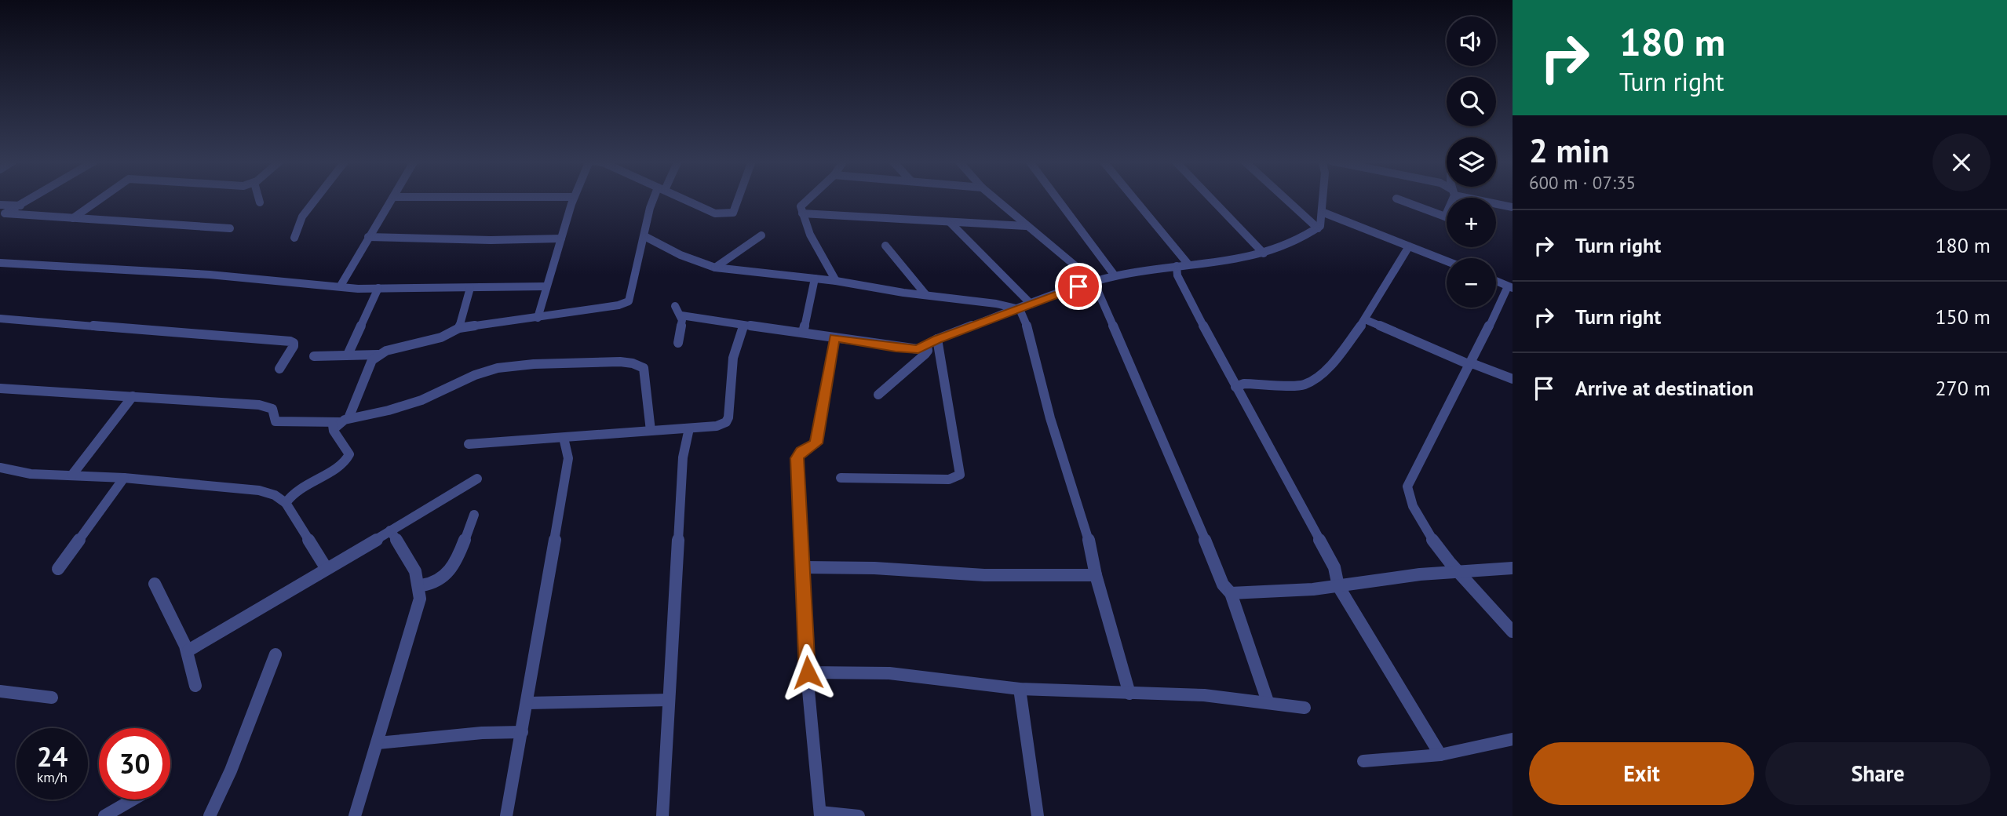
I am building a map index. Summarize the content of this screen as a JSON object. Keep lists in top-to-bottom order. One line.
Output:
{"page":{"turn":["180 m","Turn right"],"map_buttons":["+","−"],"heading":["2 min","600 m · 07:35"],"list":[{"name":"Turn right","value":"180 m"},{"name":"Turn right","value":"150 m"},{"name":"Arrive at destination","value":"270 m"}],"speed":"24 km/h","limit":"30","buttons":["Exit","Share"]}}
